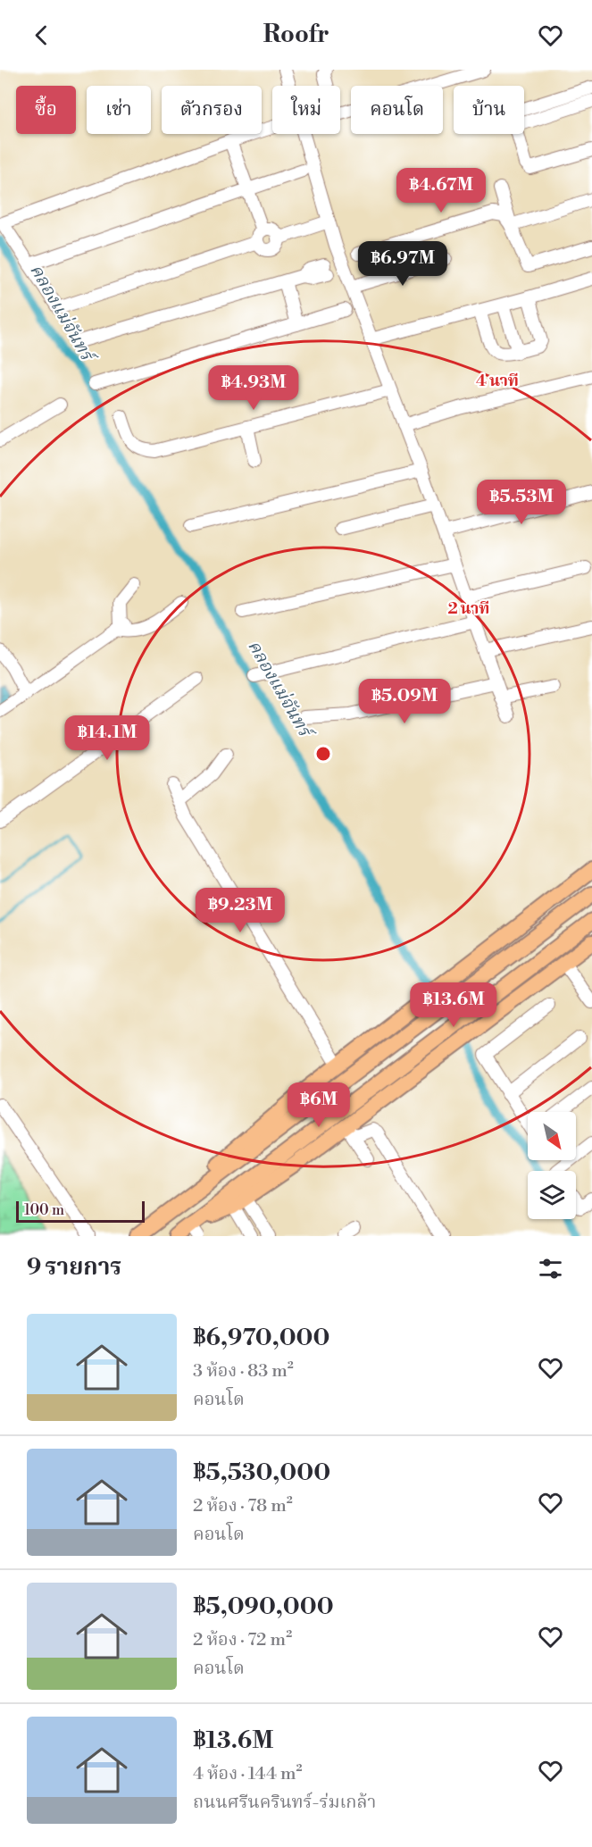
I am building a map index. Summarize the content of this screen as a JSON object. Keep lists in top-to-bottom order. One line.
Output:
{"water":["คลองแม่จันทร์"],"scale_bar":"100 m","north":"bottom right","page":{"header":"Roofr","chip":["ซื้อ","เช่า","ตัวกรอง","ใหม่","คอนโด","บ้าน"],"price":["฿4.67M","฿6.97M","฿4.93M","฿5.53M","฿5.09M","฿14.1M","฿9.23M","฿13.6M","฿6M"],"scale":"100 m","heading":"9 รายการ","list":[{"name":"฿6,970,000","note":"3 ห้อง · 83 m² · คอนโด"},{"name":"฿5,530,000","note":"2 ห้อง · 78 m² · คอนโด"},{"name":"฿5,090,000","note":"2 ห้อง · 72 m² · คอนโด"},{"name":"฿13.6M","note":"4 ห้อง · 144 m² · ถนนศรีนครินทร์-ร่มเกล้า"}]},"rings":["4 นาที","2 นาที"]}
